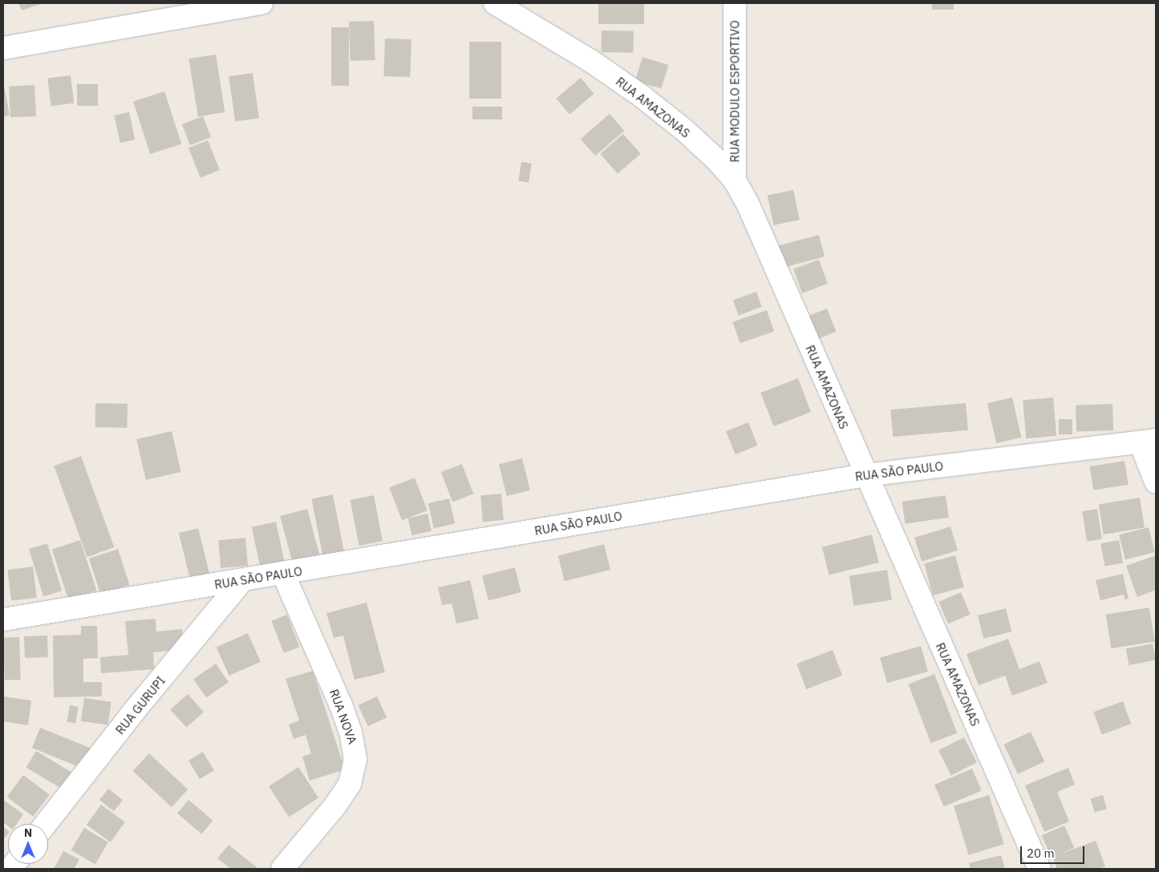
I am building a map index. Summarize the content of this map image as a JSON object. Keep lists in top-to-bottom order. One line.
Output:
{"streets":{"street":["RUA MODULO ESPORTIVO","RUA AMAZONAS","RUA SÃO PAULO","RUA GURUPI","RUA NOVA"]},"crossings":[["RUA MODULO ESPORTIVO","RUA AMAZONAS"],["RUA AMAZONAS","RUA SÃO PAULO"],["RUA SÃO PAULO","RUA GURUPI"],["RUA SÃO PAULO","RUA NOVA"]],"scale_bar":"20 m","north":"top"}
